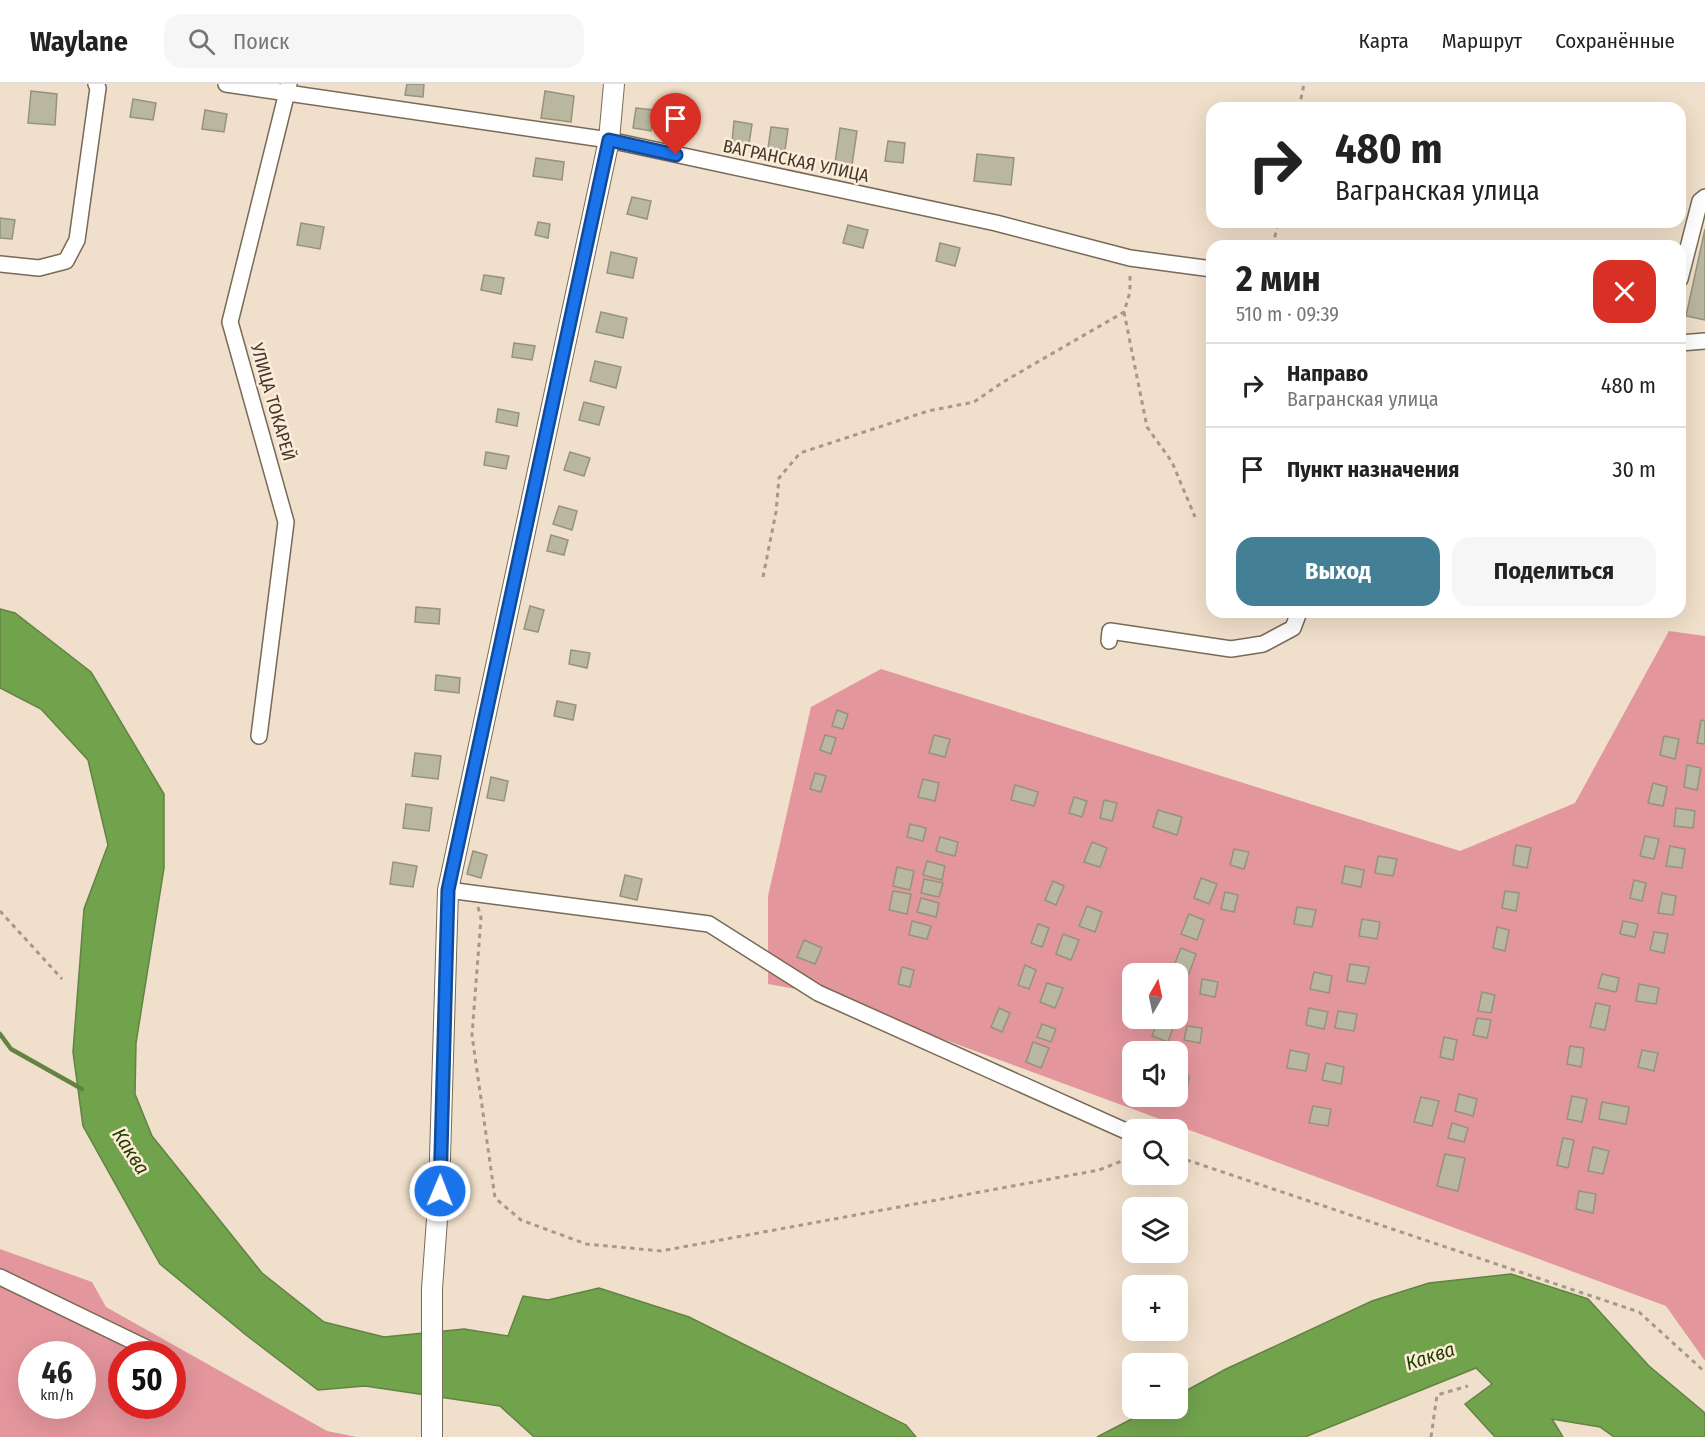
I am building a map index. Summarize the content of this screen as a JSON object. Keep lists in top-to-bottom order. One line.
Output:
{"streets":{"street":["ВАГРАНСКАЯ УЛИЦА","УЛИЦА ТОКАРЕЙ"]},"crossings":[["ВАГРАНСКАЯ УЛИЦА","УЛИЦА ТОКАРЕЙ"]],"water":["Каква"],"north":"top","page":{"header":"Waylane","search":"Поиск","nav":["Карта","Маршрут","Сохранённые"],"turn":["480 m","Вагранская улица"],"heading":["2 мин","510 m · 09:39"],"list":[{"name":"Направо","note":"Вагранская улица","value":"480 m"},{"name":"Пункт назначения","value":"30 m"}],"buttons":["Выход","Поделиться"],"map_buttons":["+","−"],"speed":"46 km/h","limit":"50"}}
